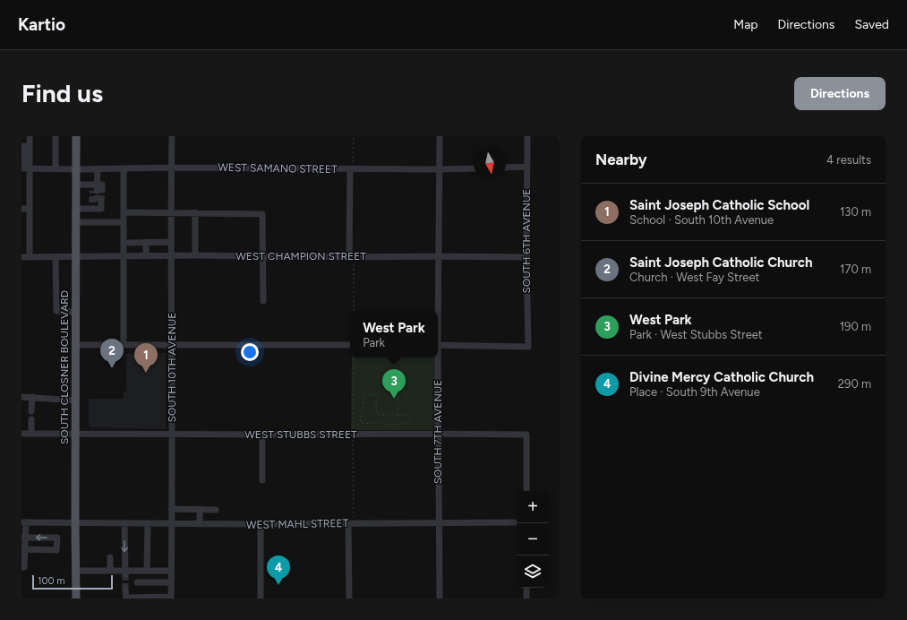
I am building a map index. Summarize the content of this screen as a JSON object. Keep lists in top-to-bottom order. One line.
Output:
{"streets":{"main road":["SOUTH CLOSNER BOULEVARD"],"street":["WEST SAMANO STREET","SOUTH 6TH AVENUE","WEST CHAMPION STREET","SOUTH 10TH AVENUE","SOUTH 7TH AVENUE","WEST STUBBS STREET","WEST MAHL STREET"]},"crossings":[["WEST SAMANO STREET","SOUTH CLOSNER BOULEVARD"],["WEST SAMANO STREET","SOUTH 10TH AVENUE"],["WEST SAMANO STREET","SOUTH 7TH AVENUE"],["SOUTH 6TH AVENUE","WEST CHAMPION STREET"],["WEST CHAMPION STREET","SOUTH CLOSNER BOULEVARD"],["WEST CHAMPION STREET","SOUTH 10TH AVENUE"],["WEST CHAMPION STREET","SOUTH 7TH AVENUE"],["SOUTH CLOSNER BOULEVARD","WEST STUBBS STREET"],["SOUTH CLOSNER BOULEVARD","WEST MAHL STREET"],["SOUTH 10TH AVENUE","WEST STUBBS STREET"],["SOUTH 10TH AVENUE","WEST MAHL STREET"],["SOUTH 7TH AVENUE","WEST STUBBS STREET"],["SOUTH 7TH AVENUE","WEST MAHL STREET"]],"scale_bar":"100 m","north":"bottom","page":{"header":"Kartio","nav":["Map","Directions","Saved"],"buttons":"Directions","title":"Find us","heading":["Nearby","4 results"],"list":[{"mark":"1","name":"Saint Joseph Catholic School","note":"School · South 10th Avenue","value":"130 m"},{"mark":"2","name":"Saint Joseph Catholic Church","note":"Church · West Fay Street","value":"170 m"},{"mark":"3","name":"West Park","note":"Park · West Stubbs Street","value":"190 m"},{"mark":"4","name":"Divine Mercy Catholic Church","note":"Place · South 9th Avenue","value":"290 m"}],"popup":["West Park","Park"],"pins":["2","1","3","4"],"map_buttons":["+","−"],"scale":"100 m"}}
